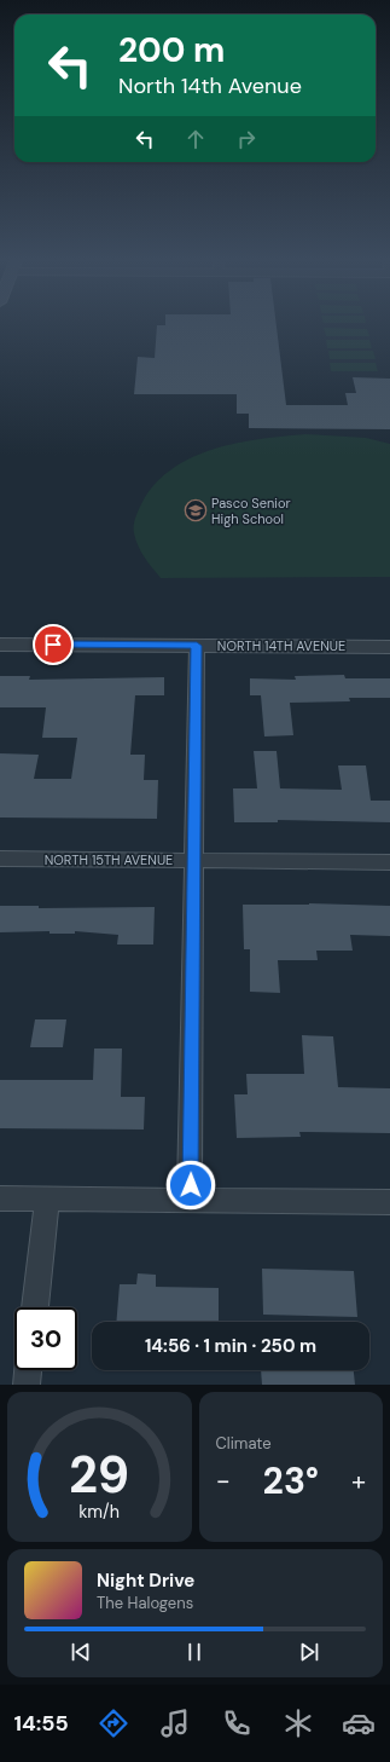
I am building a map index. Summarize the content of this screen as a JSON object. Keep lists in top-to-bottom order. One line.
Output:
{"streets":{"street":["NORTH 14TH AVENUE","NORTH 15TH AVENUE"]},"places":{"school or university":["Pasco Senior High School"]},"page":{"turn":["200 m","North 14th Avenue"],"limit":"30","trip":"14:56 · 1 min · 250 m","tile":"Climate","heat":["−","23°","+"],"song":["Night Drive","The Halogens"],"tabs":"14:55","gauge":["29","km/h"]}}
